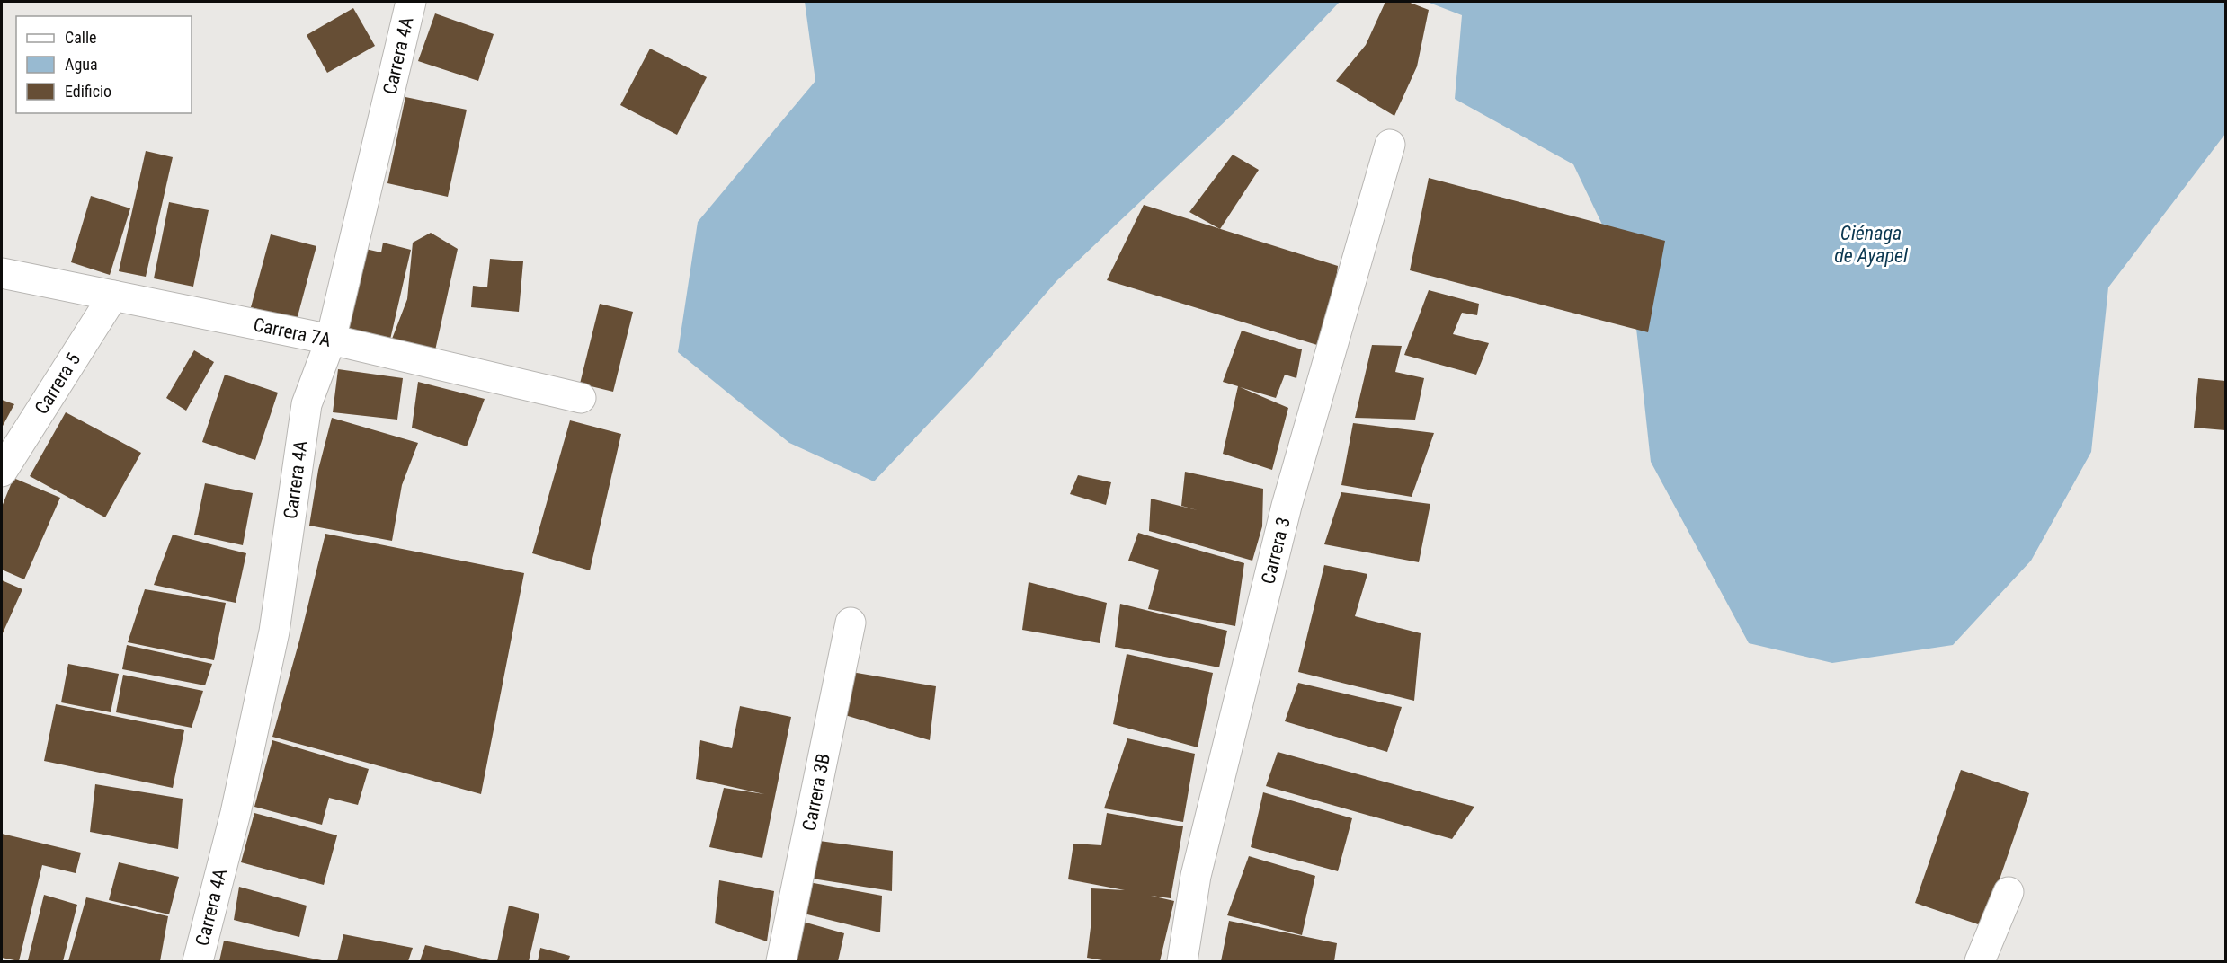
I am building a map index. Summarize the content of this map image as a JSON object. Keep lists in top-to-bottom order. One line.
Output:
{"streets":{"street":["Carrera 4A","Carrera 7A","Carrera 5","Carrera 3","Carrera 3B"]},"crossings":[["Carrera 4A","Carrera 7A"],["Carrera 7A","Carrera 5"]],"water":["Ciénaga de Ayapel"],"legend":["Calle","Agua","Edificio"]}
